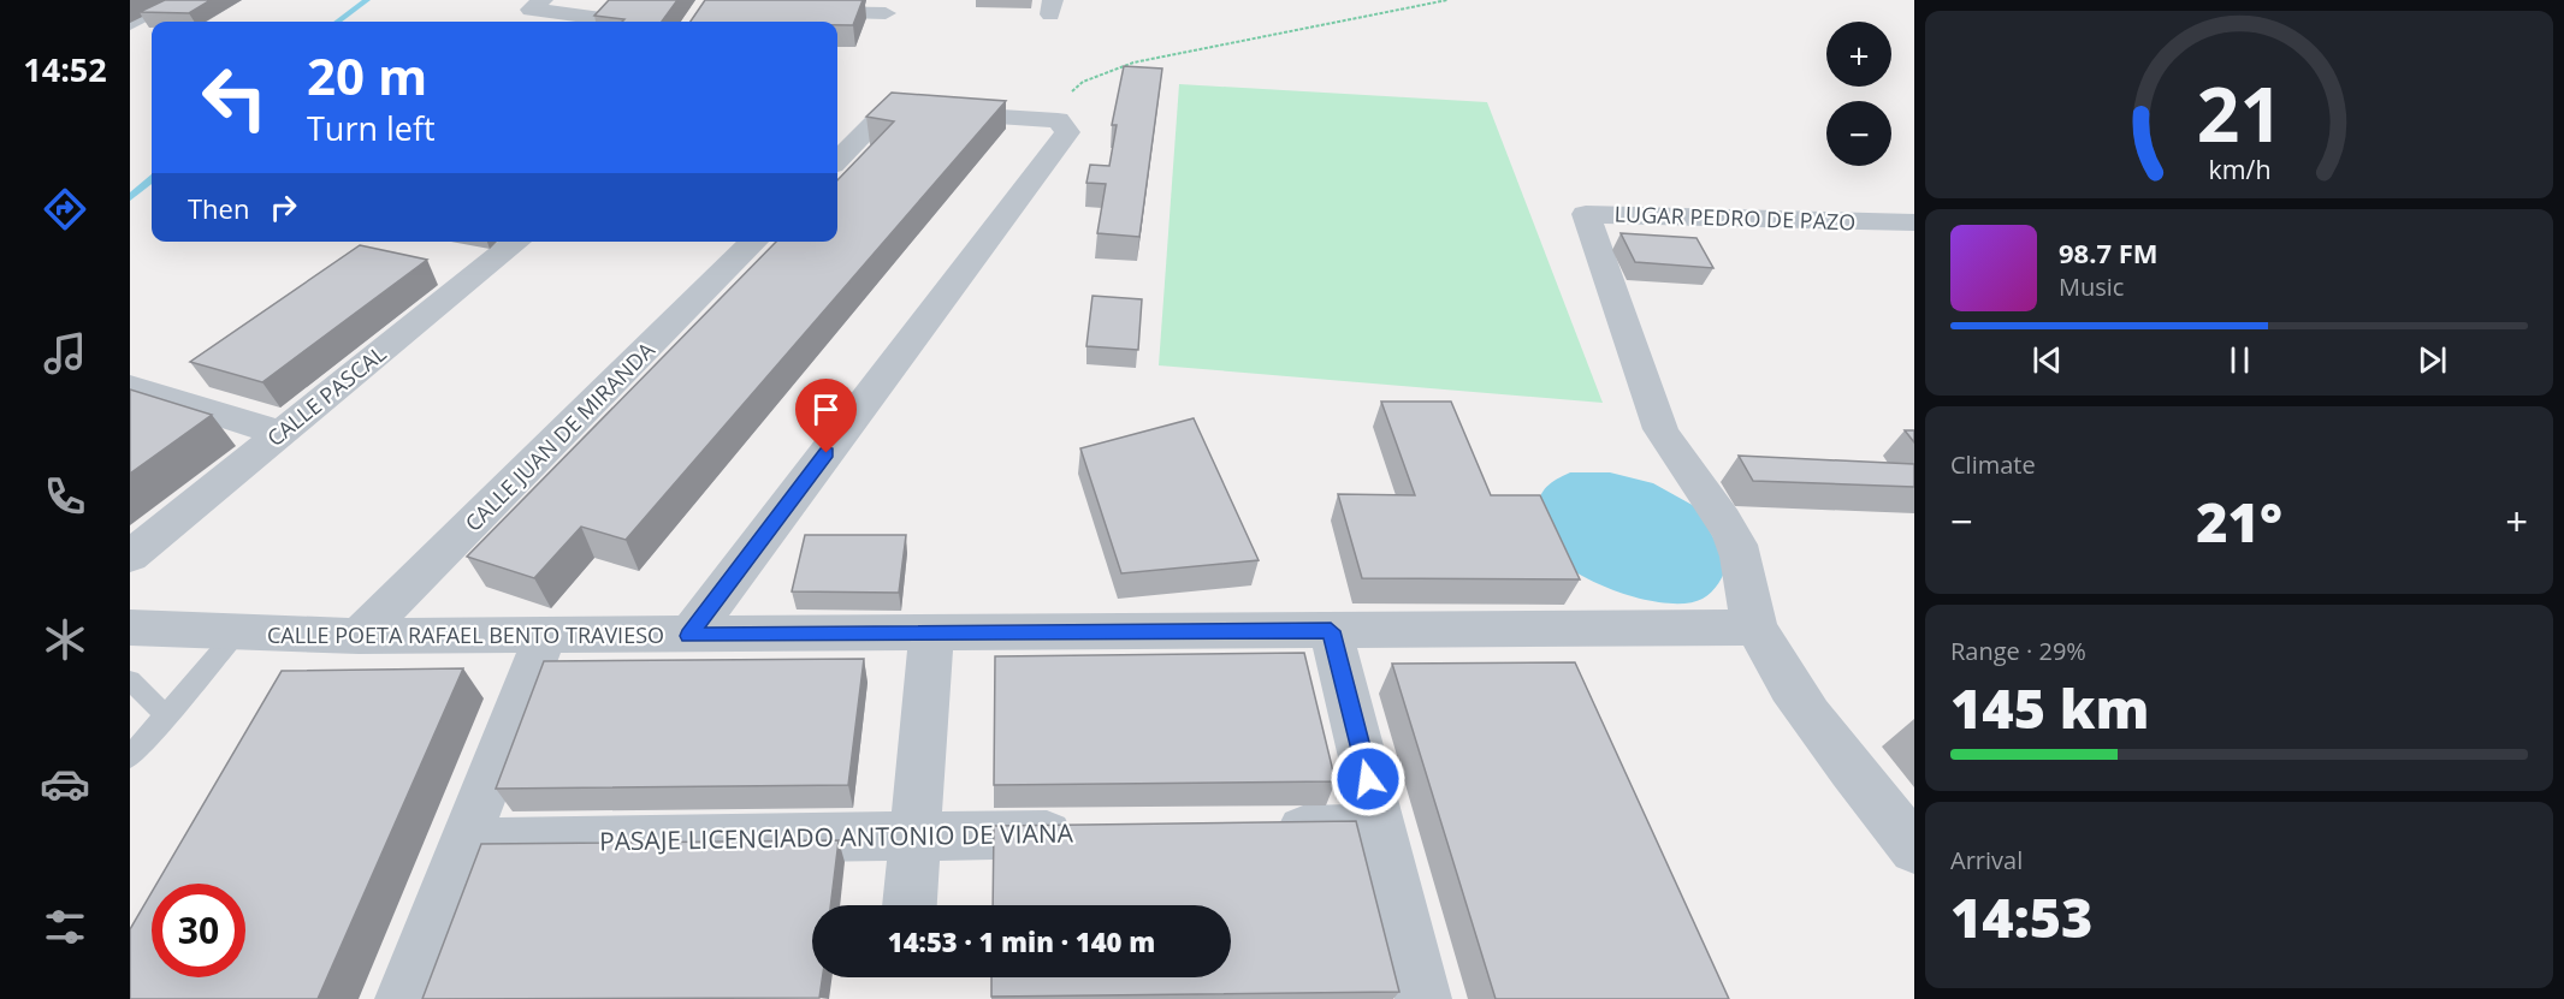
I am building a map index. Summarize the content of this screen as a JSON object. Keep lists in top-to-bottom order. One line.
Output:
{"streets":{"street":["LUGAR PEDRO DE PAZO","CALLE PASCAL","CALLE JUAN DE MIRANDA","CALLE POETA RAFAEL BENTO TRAVIESO","PASAJE LICENCIADO ANTONIO DE VIANA"]},"crossings":[["LUGAR PEDRO DE PAZO","CALLE POETA RAFAEL BENTO TRAVIESO"],["CALLE JUAN DE MIRANDA","CALLE POETA RAFAEL BENTO TRAVIESO"]],"page":{"tabs":"14:52","map_buttons":["+","−"],"turn":["20 m","Turn left"],"then":"Then","song":["98.7 FM","Music"],"tile":["Climate",["Range · 29%","145 km"],["Arrival","14:53"]],"heat":["−","21°","+"],"limit":"30","trip":"14:53 · 1 min · 140 m","gauge":["21","km/h"]}}
